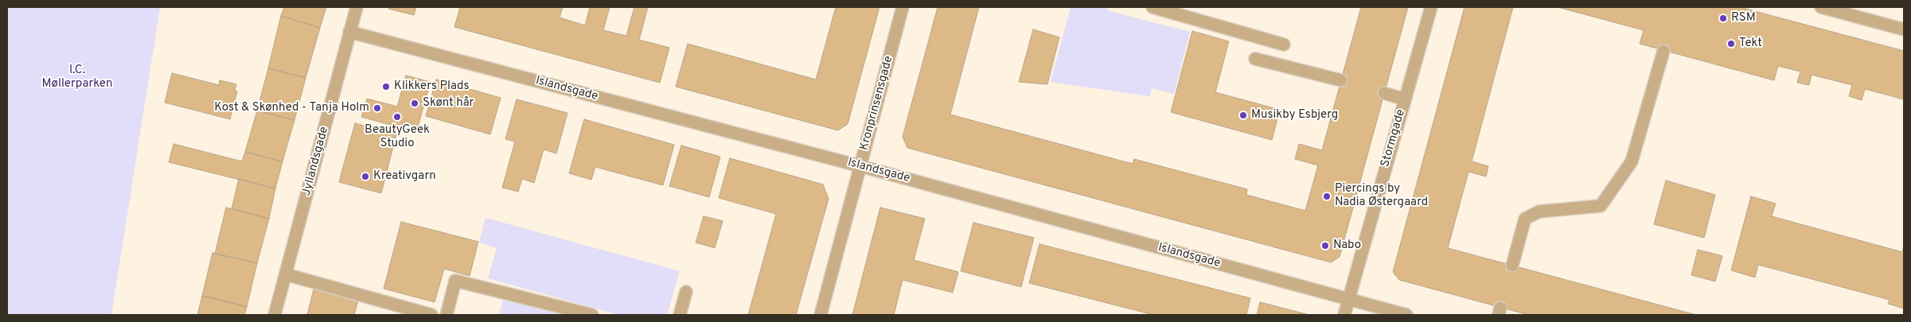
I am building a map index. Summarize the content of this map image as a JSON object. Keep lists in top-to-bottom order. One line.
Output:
{"streets":{"street":["Islandsgade","Kronprinsensgade","Stormgade","Jyllandsgade"]},"crossings":[["Islandsgade","Kronprinsensgade"],["Islandsgade","Stormgade"],["Islandsgade","Jyllandsgade"]],"parks":["I.C. Møllerparken"],"places":["RSM","Tekt","Klikkers Plads","Skønt hår","Kost & Skønhed - Tanja Holm","Musikby Esbjerg","BeautyGeek Studio","Kreativgarn","Piercings by Nadia Østergaard","Nabo"]}
